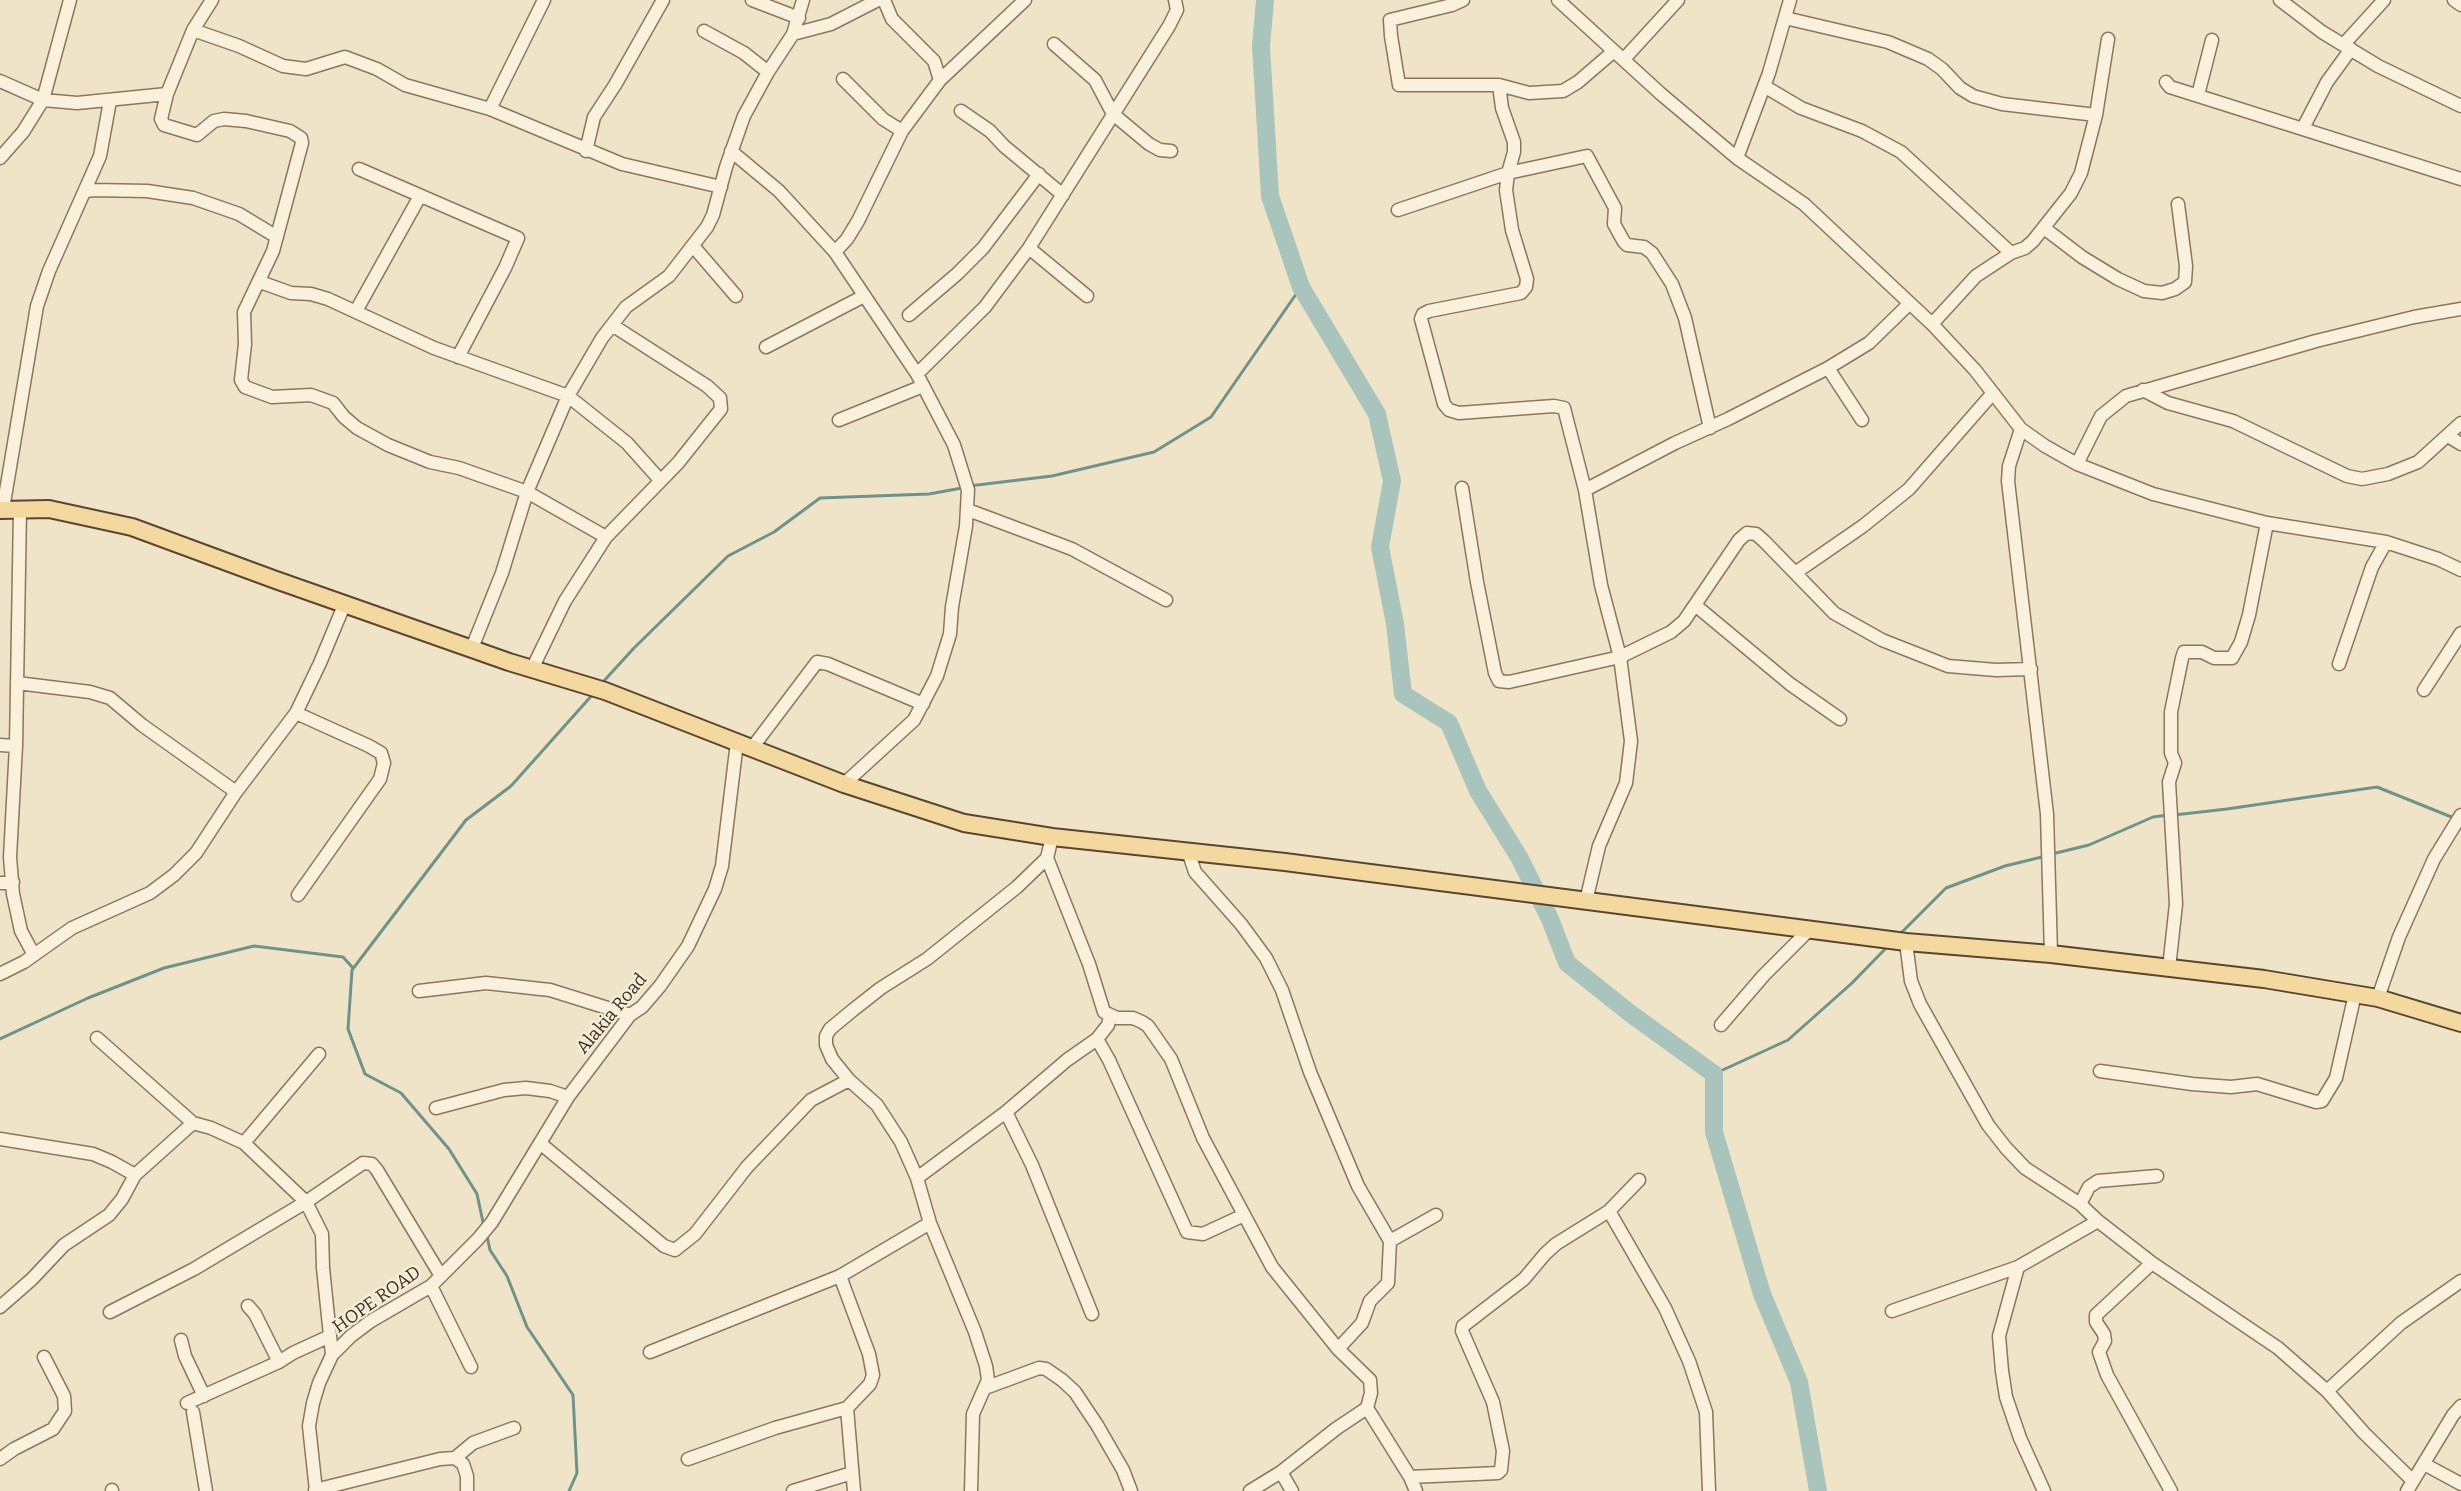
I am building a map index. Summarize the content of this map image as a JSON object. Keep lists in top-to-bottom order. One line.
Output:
{"streets":{"street":["Alakia Road","HOPE ROAD"]},"crossings":[["Alakia Road","HOPE ROAD"]]}
